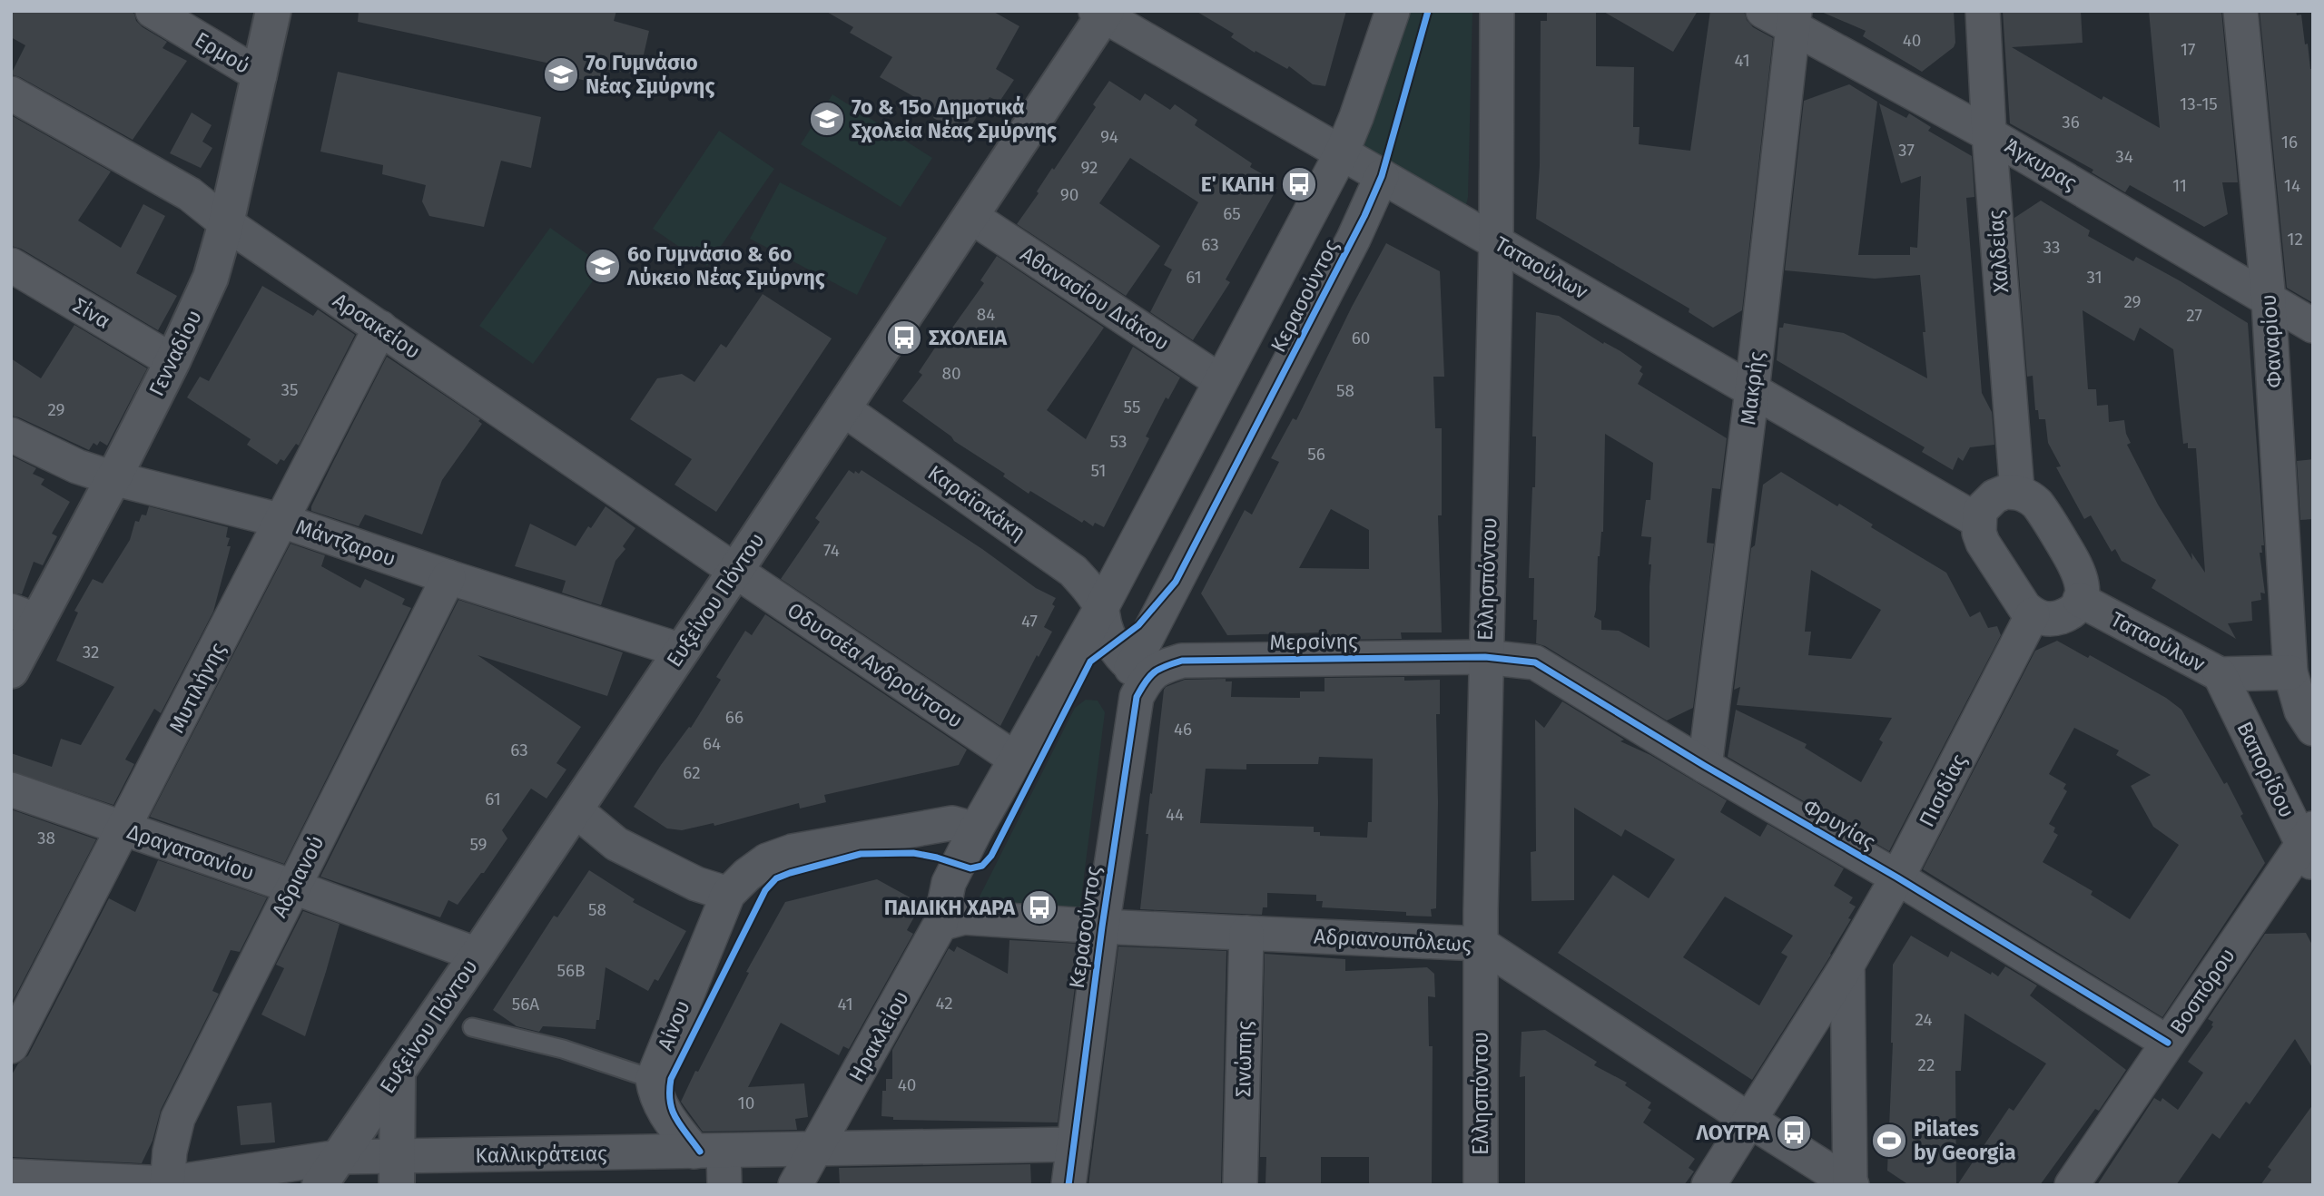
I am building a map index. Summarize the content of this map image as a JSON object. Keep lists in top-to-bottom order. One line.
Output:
{"streets":{"street":["Ερμού","Άγκυρας","Χαλδείας","Ταταούλων","Κερασούντος","Αθανασίου Διάκου","Σίνα","Αρσακείου","Φαναρίου","Γενναδίου","Μακρής","Καραϊσκάκη","Μάντζαρου","Ελλησπόντου","Ευξείνου Πόντου","Μερσίνης","Οδυσσέα Ανδρούτσου","Μυτιλήνης","Βαπορίδου","Πισιδίας","Φρυγίας","Δραγατσανίου","Αδριανού","Αδριανουπόλεως","Βοσπόρου","Αίνου","Ηρακλείου","Σινώπης","Καλλικράτειας"]},"crossings":[["Ερμού","Γενναδίου"],["Άγκυρας","Χαλδείας"],["Άγκυρας","Φαναρίου"],["Άγκυρας","Μακρής"],["Ταταούλων","Κερασούντος"],["Ταταούλων","Φαναρίου"],["Ταταούλων","Μακρής"],["Ταταούλων","Ελλησπόντου"],["Ταταούλων","Ευξείνου Πόντου"],["Ταταούλων","Βαπορίδου"],["Κερασούντος","Αθανασίου Διάκου"],["Κερασούντος","Καραϊσκάκη"],["Κερασούντος","Μερσίνης"],["Κερασούντος","Οδυσσέα Ανδρούτσου"],["Κερασούντος","Αδριανουπόλεως"],["Κερασούντος","Ηρακλείου"],["Κερασούντος","Καλλικράτειας"],["Αθανασίου Διάκου","Ευξείνου Πόντου"],["Σίνα","Γενναδίου"],["Αρσακείου","Γενναδίου"],["Αρσακείου","Ευξείνου Πόντου"],["Αρσακείου","Οδυσσέα Ανδρούτσου"],["Αρσακείου","Μυτιλήνης"],["Γενναδίου","Μάντζαρου"],["Μακρής","Φρυγίας"],["Καραϊσκάκη","Ευξείνου Πόντου"],["Μάντζαρου","Ευξείνου Πόντου"],["Μάντζαρου","Μυτιλήνης"],["Μάντζαρου","Αδριανού"],["Ελλησπόντου","Μερσίνης"],["Ελλησπόντου","Φρυγίας"],["Ελλησπόντου","Αδριανουπόλεως"],["Ευξείνου Πόντου","Οδυσσέα Ανδρούτσου"],["Ευξείνου Πόντου","Δραγατσανίου"],["Ευξείνου Πόντου","Καλλικράτειας"],["Μερσίνης","Φρυγίας"],["Μυτιλήνης","Δραγατσανίου"],["Βαπορίδου","Βοσπόρου"],["Πισιδίας","Φρυγίας"],["Πισιδίας","Αδριανουπόλεως"],["Φρυγίας","Βοσπόρου"],["Δραγατσανίου","Αδριανού"],["Αδριανού","Καλλικράτειας"],["Αδριανουπόλεως","Ηρακλείου"],["Αδριανουπόλεως","Σινώπης"],["Ηρακλείου","Καλλικράτειας"]],"places":{"school or university":["7ο Γυμνάσιο Νέας Σμύρνης","7ο & 15ο Δημοτικά Σχολεία Νέας Σμύρνης","6ο Γυμνάσιο & 6ο Λύκειο Νέας Σμύρνης"],"bus stop":["Ε΄ ΚΑΠΗ","ΣΧΟΛΕΙΑ","ΠΑΙΔΙΚΗ ΧΑΡΑ","ΛΟΥΤΡΑ"],"sports":["Pilates by Georgia"]},"house_numbers":["40","17","41","13-15","36","94","16","37","34","92","11","14","90","65","12","63","33","61","31","29","84","27","60","80","35","58","55","29","53","56","51","74","47","32","66","46","64","63","62","61","44","38","59","58","56B","42","56A","41","24","22","40","10"]}
